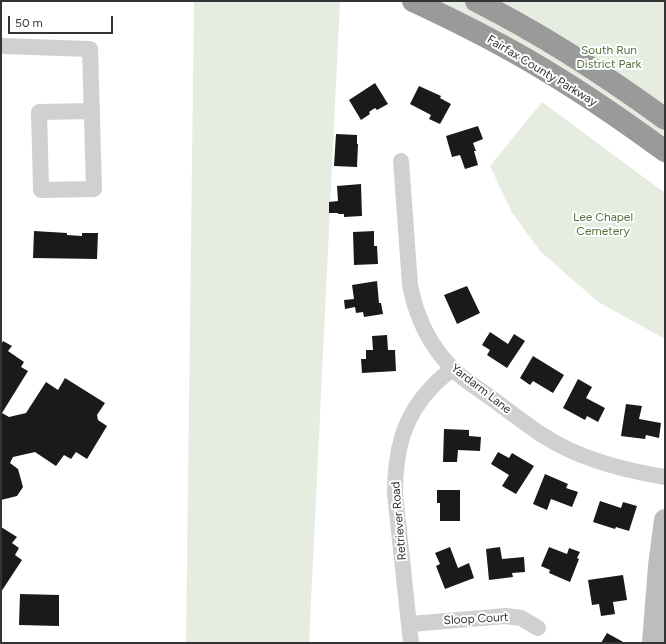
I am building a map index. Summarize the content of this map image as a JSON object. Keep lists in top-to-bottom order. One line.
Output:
{"streets":{"highway":["Fairfax County Parkway"],"street":["Yardarm Lane","Retriever Road","Sloop Court"]},"crossings":[["Yardarm Lane","Retriever Road"],["Retriever Road","Sloop Court"]],"parks":["South Run District Park","Lee Chapel Cemetery"],"scale_bar":"50 m"}
